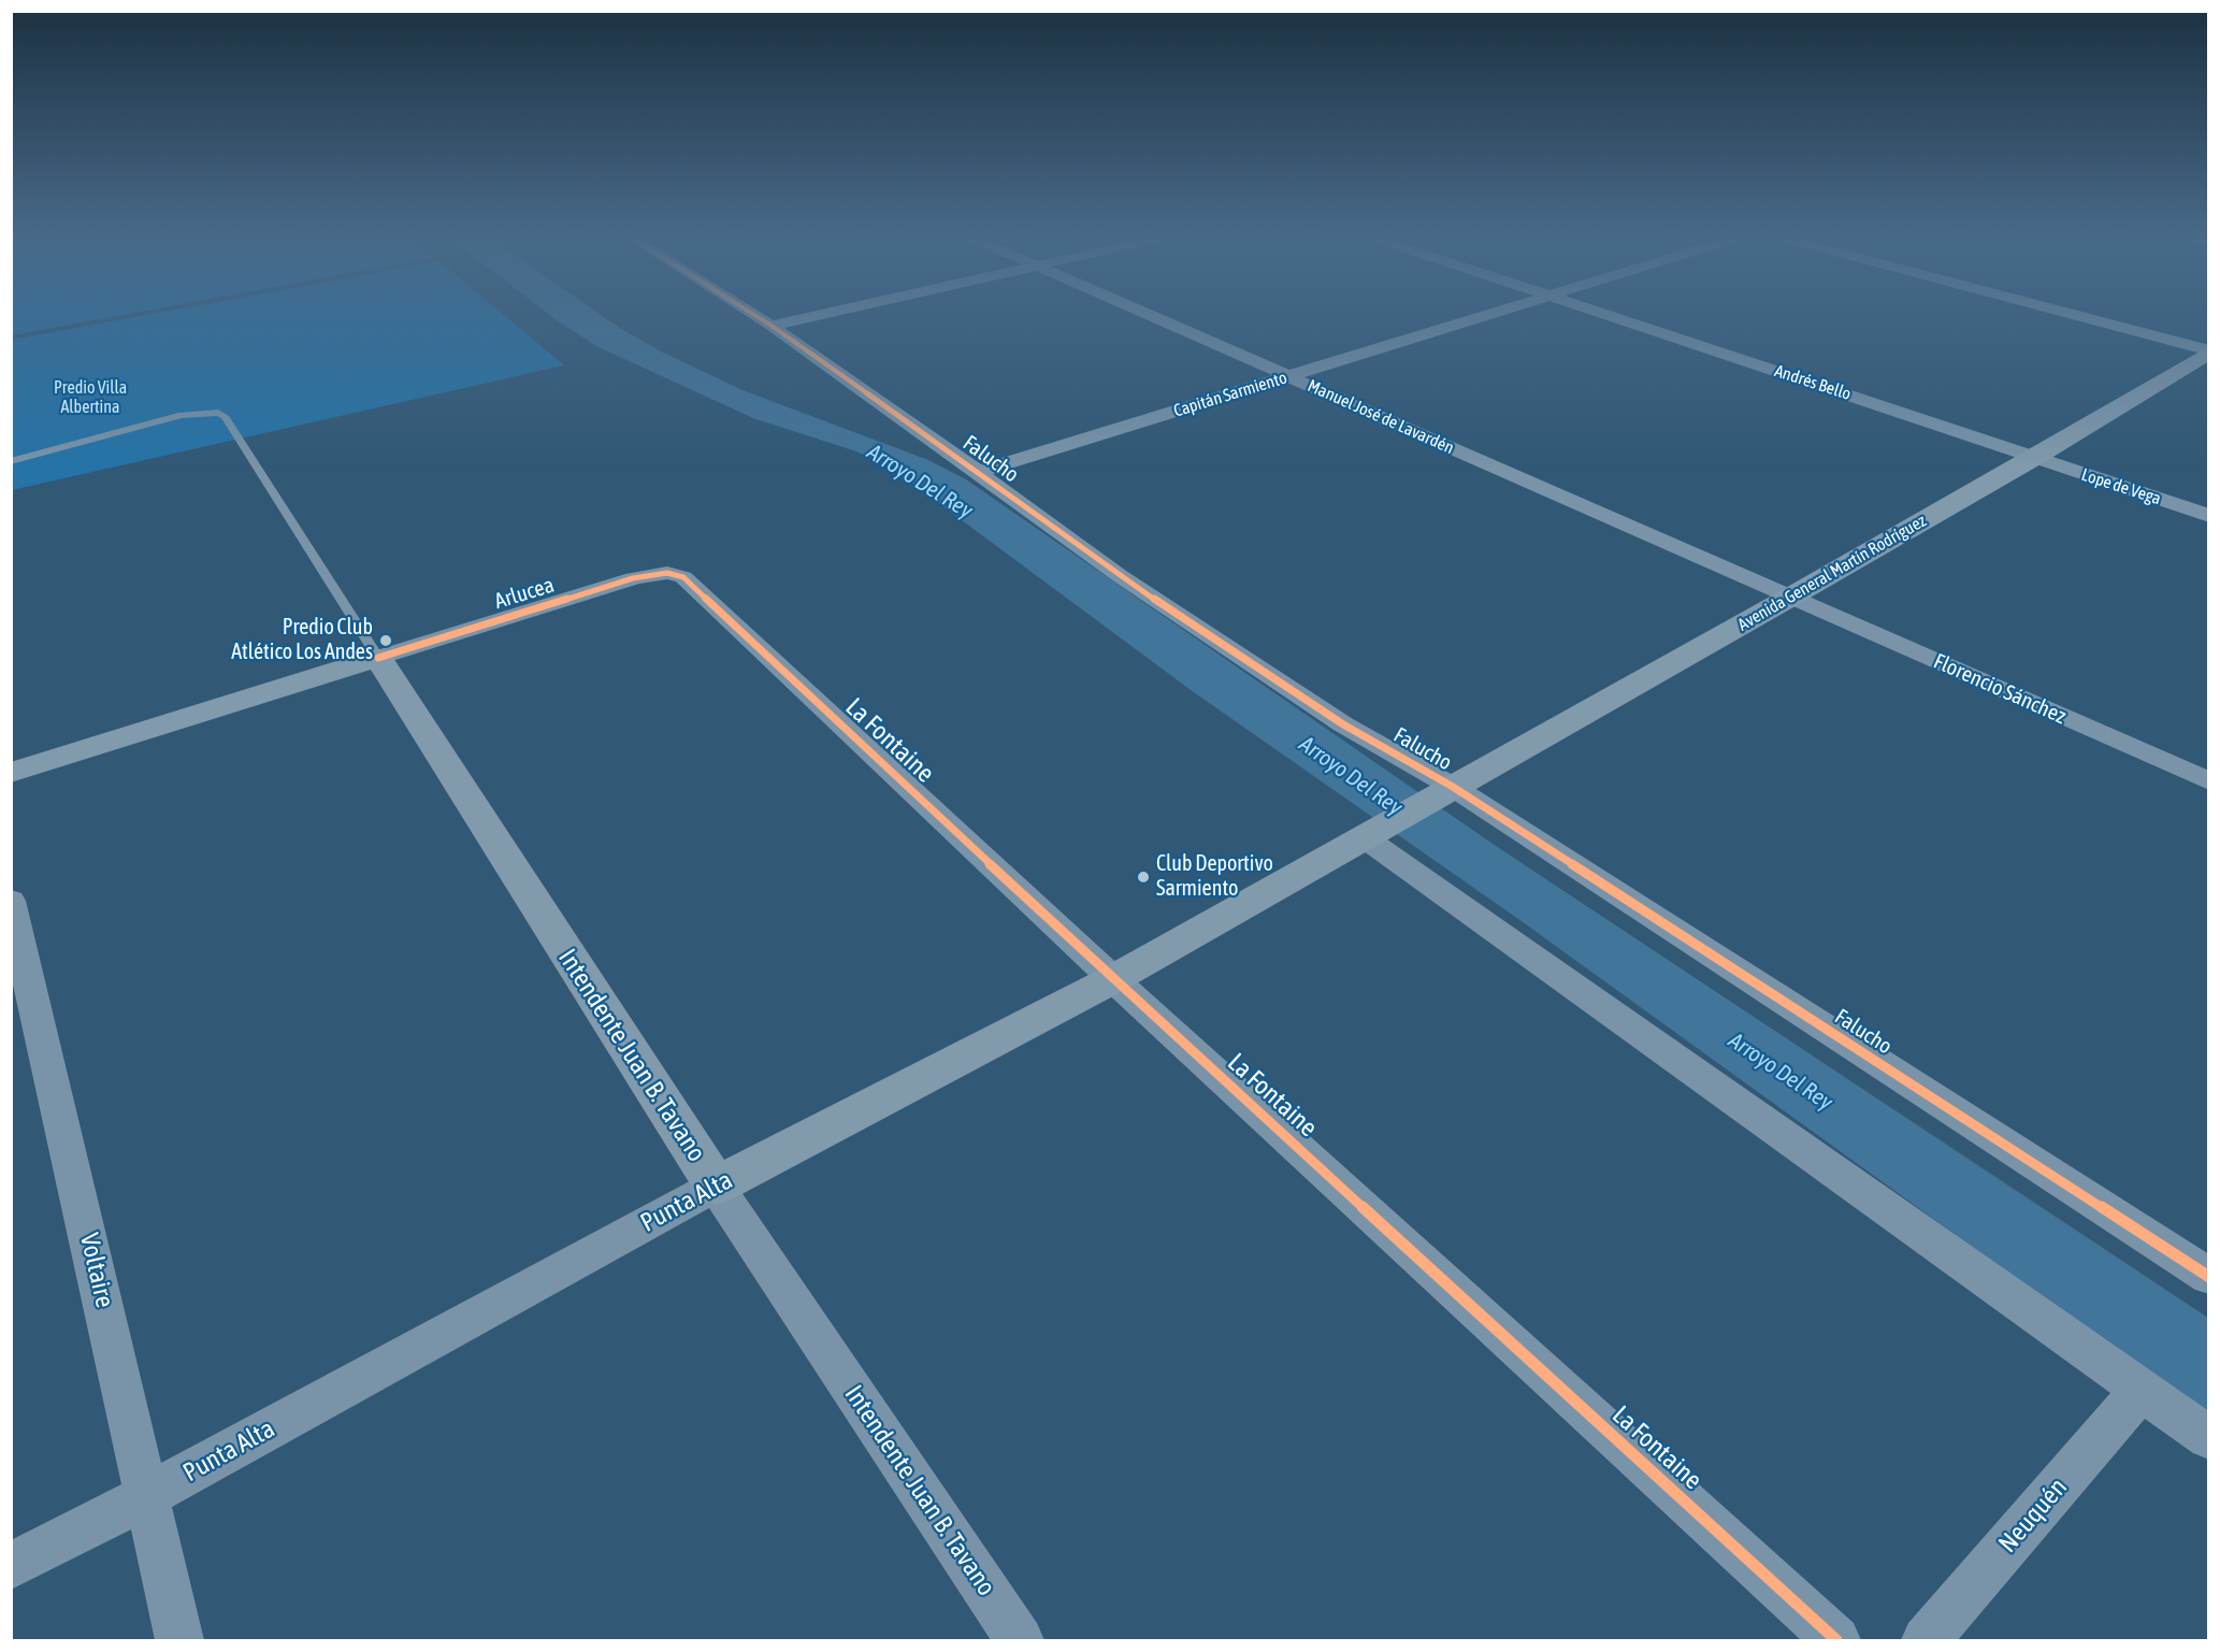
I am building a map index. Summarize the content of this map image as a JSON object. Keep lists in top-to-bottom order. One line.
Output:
{"streets":{"main road":["Avenida General Martín Rodríguez","Arlucea","Intendente Juan B. Tavano","Punta Alta"],"street":["Andrés Bello","Capitán Sarmiento","Manuel José de Lavardén","Falucho","Lope de Vega","Florencio Sánchez","La Fontaine","Voltaire","Neuquén"]},"crossings":[["Andrés Bello","Lope de Vega"],["Andrés Bello","Avenida General Martín Rodríguez"],["Capitán Sarmiento","Manuel José de Lavardén"],["Capitán Sarmiento","Falucho"],["Manuel José de Lavardén","Avenida General Martín Rodríguez"],["Manuel José de Lavardén","Florencio Sánchez"],["Falucho","Avenida General Martín Rodríguez"],["Lope de Vega","Avenida General Martín Rodríguez"],["Avenida General Martín Rodríguez","Florencio Sánchez"],["Avenida General Martín Rodríguez","Punta Alta"],["Arlucea","La Fontaine"],["Arlucea","Intendente Juan B. Tavano"],["La Fontaine","Punta Alta"],["Intendente Juan B. Tavano","Punta Alta"],["Punta Alta","Voltaire"]],"water":["Arroyo Del Rey"],"parks":["Predio Villa Albertina"],"places":["Predio Club Atlético Los Andes","Club Deportivo Sarmiento"]}
